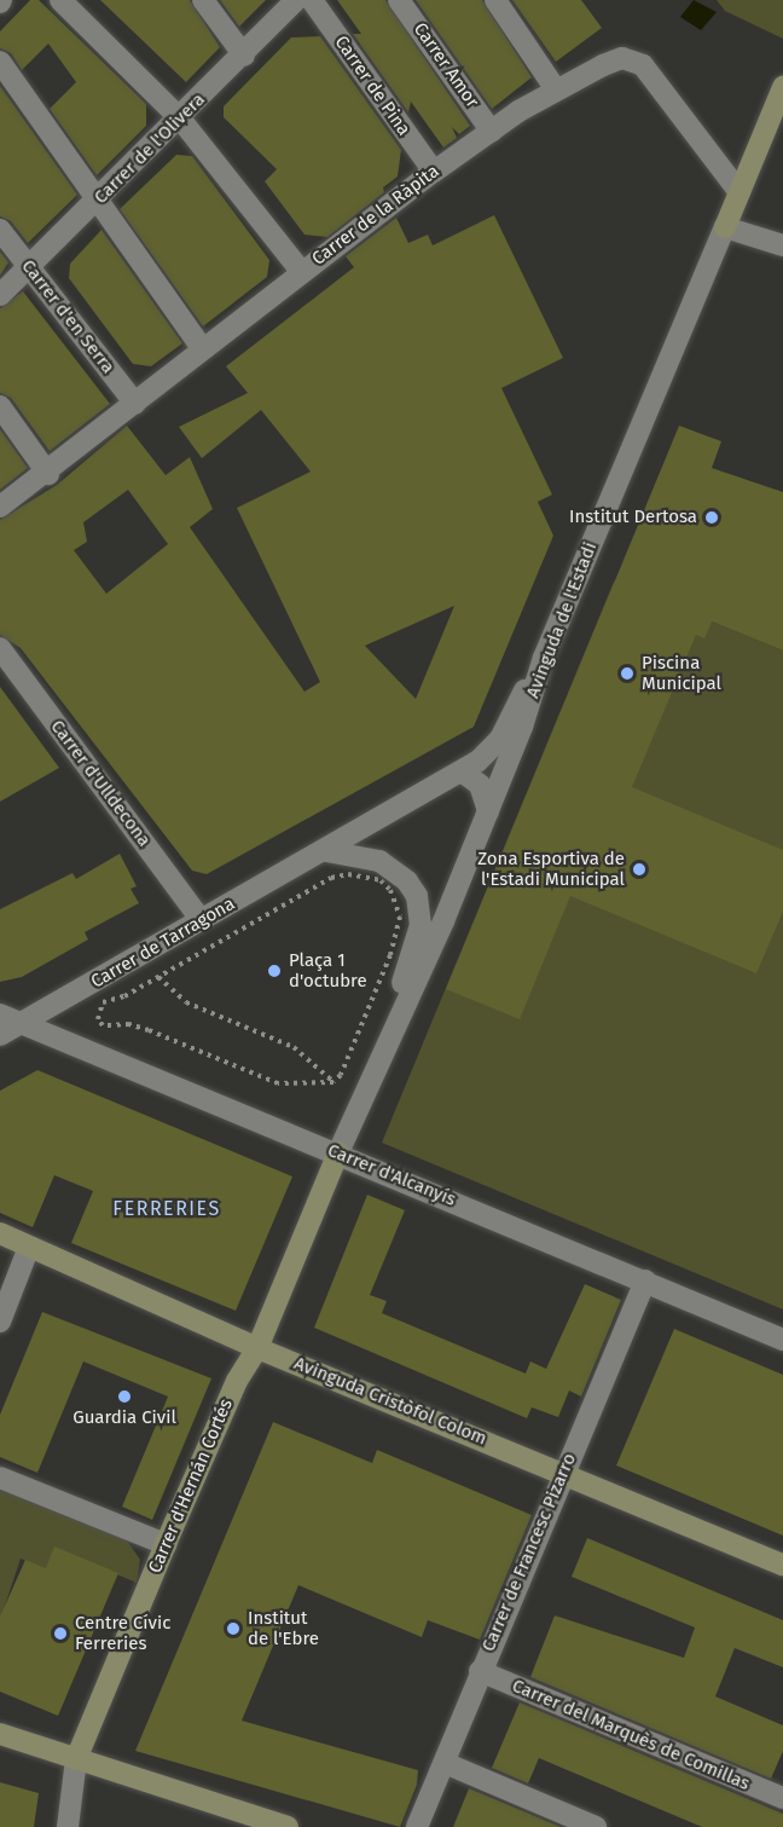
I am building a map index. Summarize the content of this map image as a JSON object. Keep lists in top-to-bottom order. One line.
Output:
{"streets":{"street":["Carrer Amor","Carrer de Pina","Carrer de l'Olivera","Carrer de la Ràpita","Carrer d'en Serra","Avinguda de l'Estadi","Carrer d'Ulldecona","Carrer de Tarragona","Carrer d'Alcanyís","Avinguda Cristòfol Colom","Carrer d'Hernán Cortés","Carrer de Francesc Pizarro","Carrer del Marquès de Comillas"]},"crossings":[["Carrer Amor","Carrer de la Ràpita"],["Carrer de Pina","Carrer de la Ràpita"],["Carrer de l'Olivera","Carrer d'en Serra"],["Carrer de la Ràpita","Carrer d'en Serra"],["Carrer de la Ràpita","Avinguda de l'Estadi"],["Avinguda de l'Estadi","Carrer de Tarragona"],["Avinguda de l'Estadi","Carrer d'Alcanyís"],["Avinguda de l'Estadi","Carrer d'Hernán Cortés"],["Carrer d'Ulldecona","Carrer de Tarragona"],["Carrer de Tarragona","Carrer d'Alcanyís"],["Carrer d'Alcanyís","Carrer d'Hernán Cortés"],["Carrer d'Alcanyís","Carrer de Francesc Pizarro"],["Avinguda Cristòfol Colom","Carrer d'Hernán Cortés"],["Avinguda Cristòfol Colom","Carrer de Francesc Pizarro"],["Carrer de Francesc Pizarro","Carrer del Marquès de Comillas"]],"districts":["FERRERIES"],"places":["Institut Dertosa","Piscina Municipal","Zona Esportiva de l'Estadi Municipal","Plaça 1 d'octubre","Guardia Civil","Institut de l'Ebre","Centre Cívic Ferreries"]}
